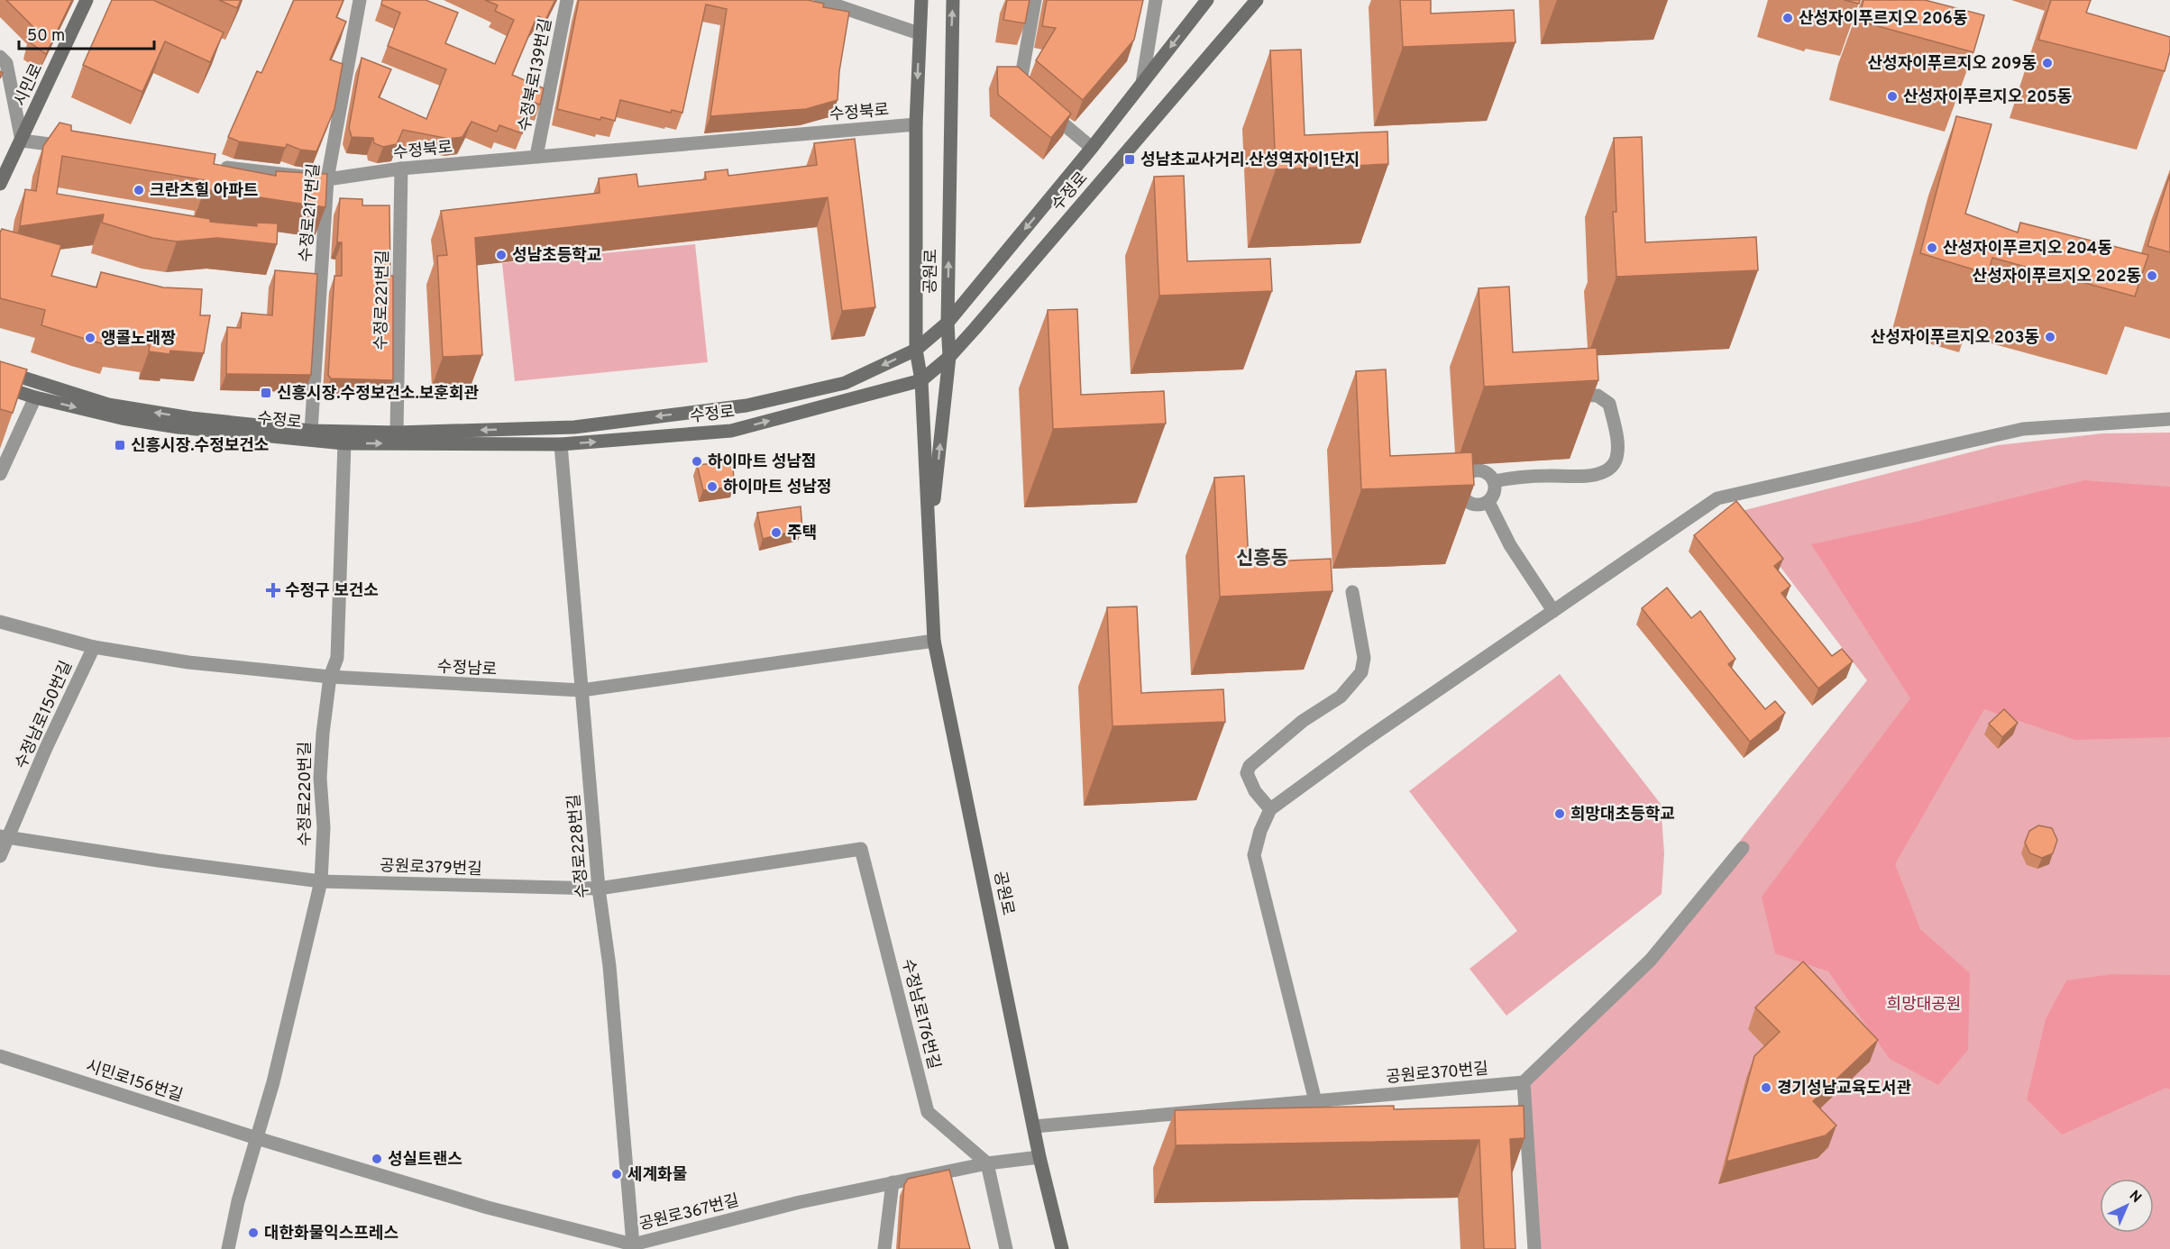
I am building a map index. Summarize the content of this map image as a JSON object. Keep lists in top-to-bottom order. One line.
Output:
{"streets":{"main road":["시민로","수정로","공원로"],"street":["수정북로139번길","수정북로","수정로217번길","수정로221번길","수정남로","수정남로150번길","수정로220번길","수정로228번길","공원로379번길","수정남로176번길","공원로370번길","시민로156번길","공원로367번길"]},"crossings":[["수정북로139번길","수정북로"],["수정북로","수정로217번길"],["수정북로","공원로"],["수정북로","수정로221번길"],["수정로","수정로217번길"],["수정로","공원로"],["수정로","수정로221번길"],["수정로","수정로220번길"],["수정로","수정로228번길"],["공원로","수정남로"],["공원로","공원로370번길"],["공원로","공원로367번길"],["수정남로","수정남로150번길"],["수정남로","수정로220번길"],["수정남로","수정로228번길"],["수정남로150번길","공원로379번길"],["수정로220번길","공원로379번길"],["수정로220번길","시민로156번길"],["수정로220번길","공원로367번길"],["수정로228번길","공원로379번길"],["수정로228번길","공원로367번길"],["공원로379번길","수정남로176번길"],["수정남로176번길","공원로367번길"],["시민로156번길","공원로367번길"]],"districts":["신흥동"],"parks":["희망대공원"],"places":{"other":["산성자이푸르지오 206동","산성자이푸르지오 209동","산성자이푸르지오 205동","크란츠힐 아파트","산성자이푸르지오 204동","성남초등학교","산성자이푸르지오 202동","산성자이푸르지오 203동","앵콜노래짱","하이마트 성남점","하이마트 성남정","주택","희망대초등학교","경기성남교육도서관","성실트랜스","세계화물","대한화물익스프레스"],"transit":["성남초교사거리.산성역자이1단지","신흥시장.수정보건소.보훈회관","신흥시장.수정보건소"],"health":["수정구 보건소"]},"scale_bar":"50 m","north":"top right"}
